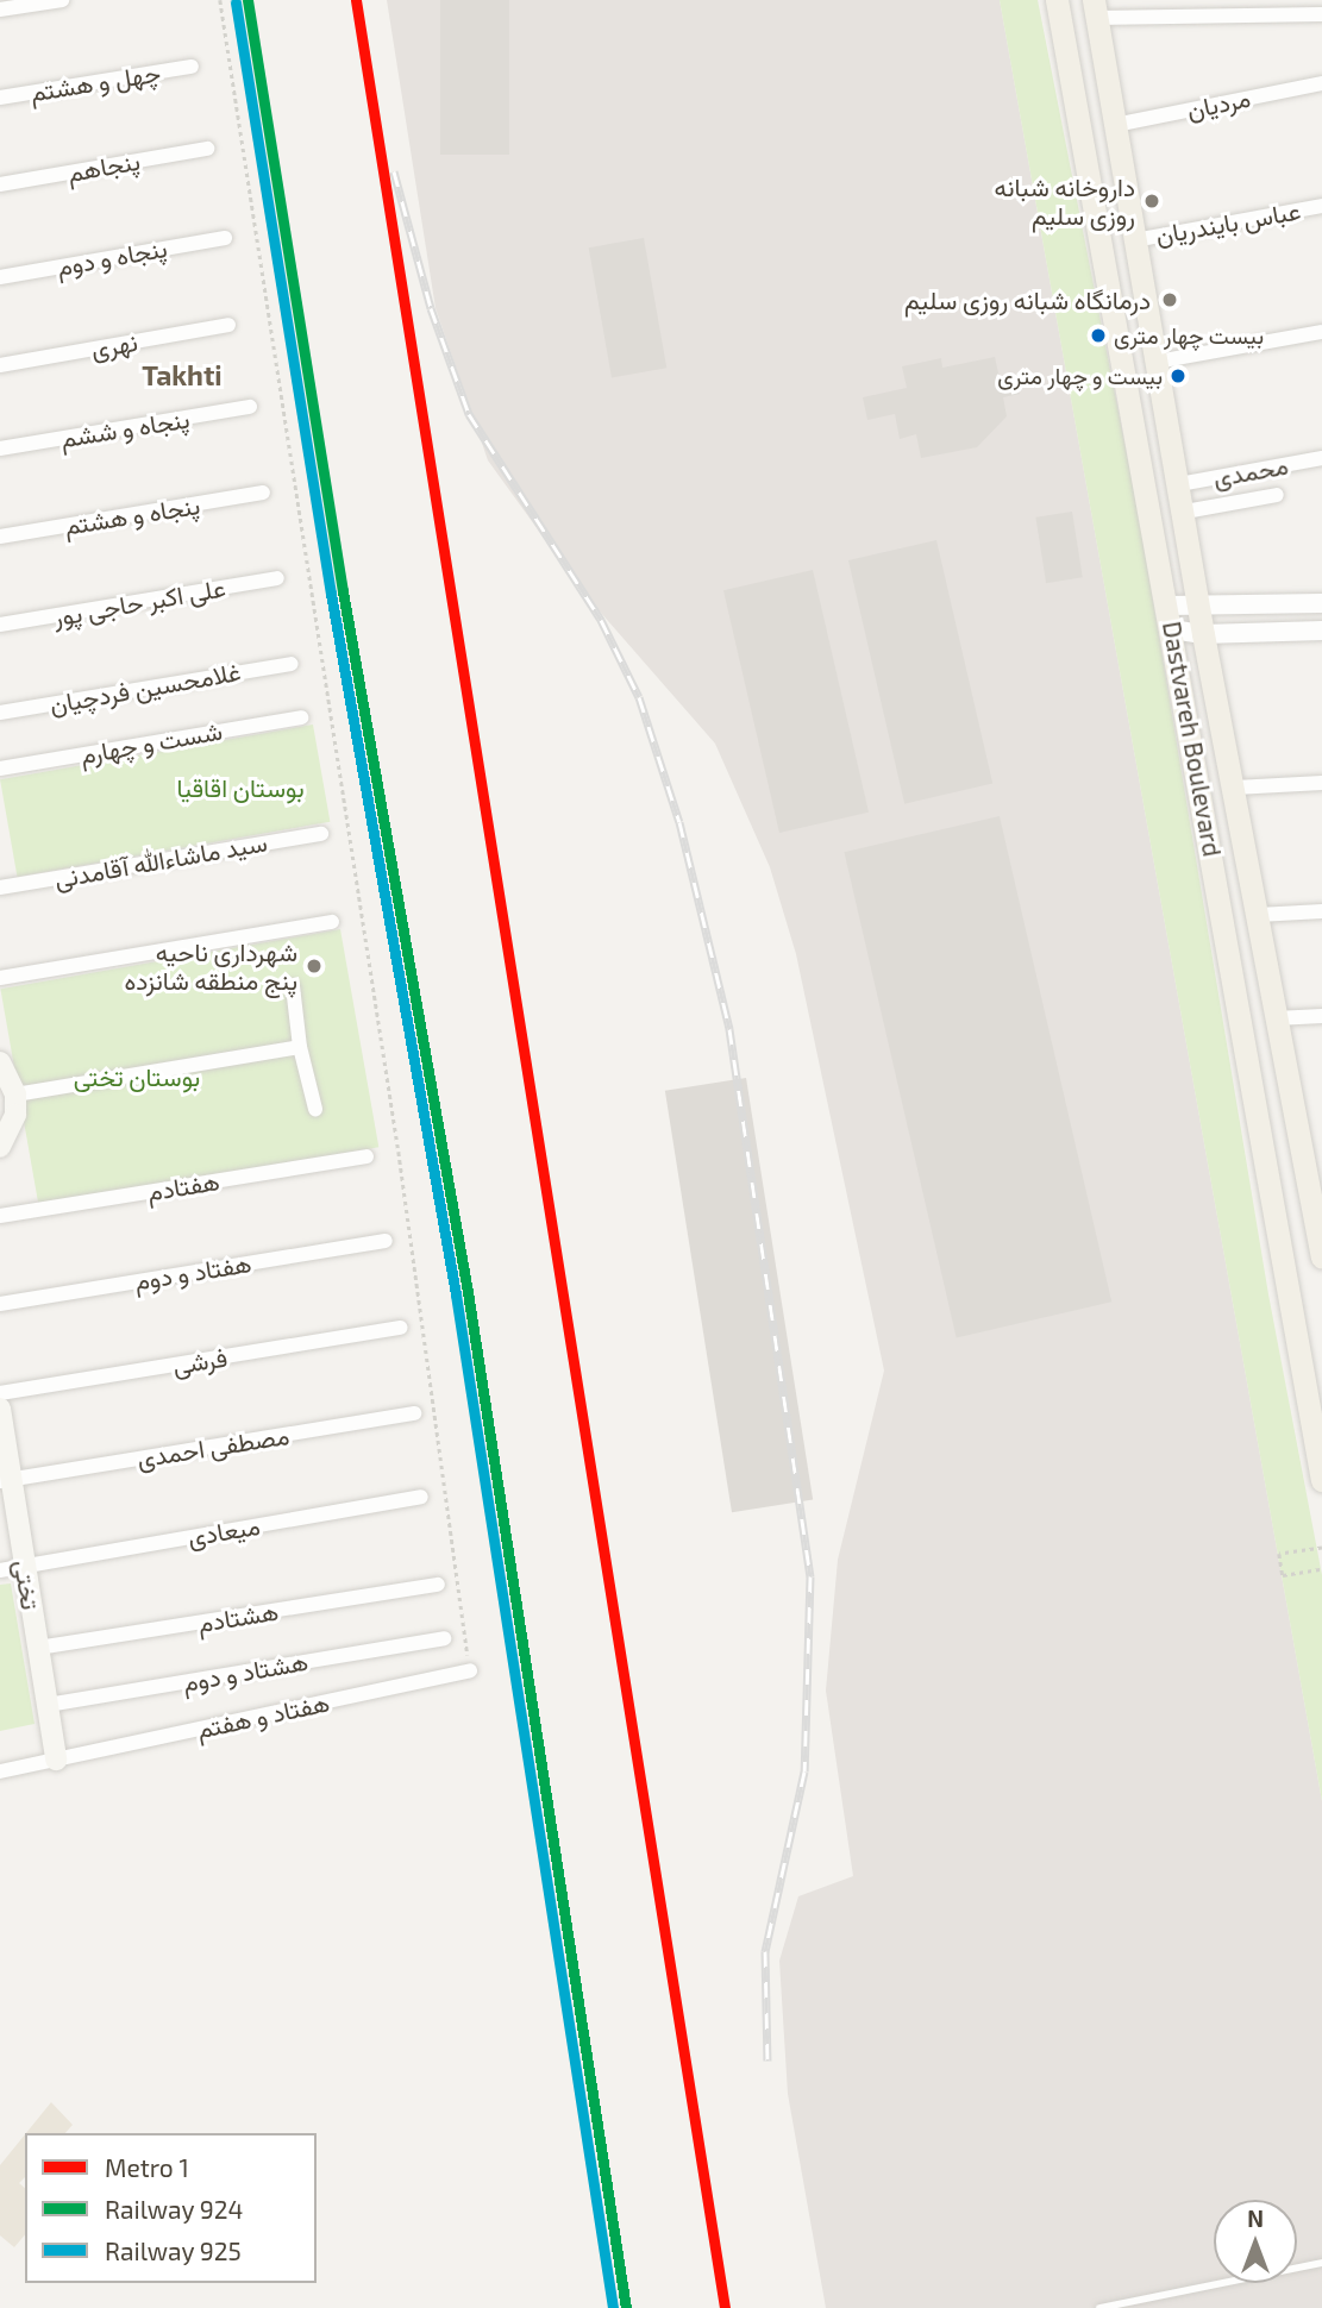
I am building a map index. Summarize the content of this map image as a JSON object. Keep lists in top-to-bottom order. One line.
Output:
{"streets":{"main road":["Dastvareh Boulevard","تختی"],"street":["چهل و هشتم","مردیان","پنجاهم","عباس بایندریان","پنجاه و دوم","نهری","پنجاه و ششم","محمدی","پنجاه و هشتم","علی اکبر حاجی پور","غلامحسین فردچیان","شست و چهارم","سید ماشاءالله آقامدنی","هفتادم","هفتاد و دوم","فرشی","مصطفی احمدی","میعادی","هشتادم","هشتاد و دوم","هفتاد و هفتم"]},"crossings":[["مردیان","Dastvareh Boulevard"],["عباس بایندریان","Dastvareh Boulevard"],["محمدی","Dastvareh Boulevard"],["مصطفی احمدی","تختی"],["میعادی","تختی"],["تختی","هشتادم"],["تختی","هشتاد و دوم"],["تختی","هفتاد و هفتم"]],"districts":["Takhti"],"parks":["بوستان اقاقیا","بوستان تختی"],"places":["داروخانه شبانه روزی سلیم","درمانگاه شبانه روزی سلیم","بیست چهار متری","بیست و چهار متری","شهرداری ناحیه پنج منطقه شانزده"],"lines":["metro line 1","rail line 924","rail line 925"],"legend":["Metro 1","Railway 924","Railway 925"],"north":"top"}
